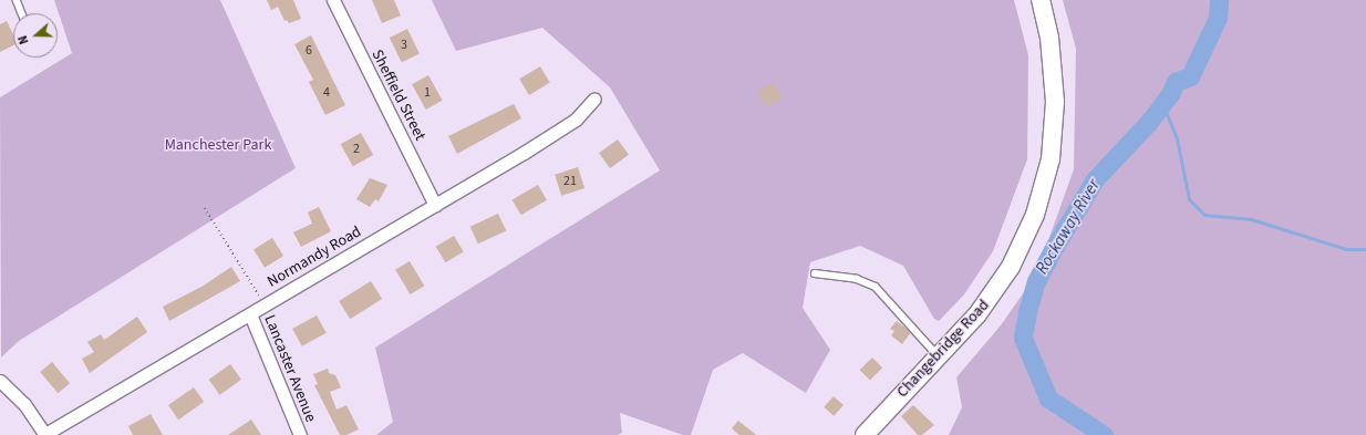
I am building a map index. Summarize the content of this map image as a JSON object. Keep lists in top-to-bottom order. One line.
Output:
{"streets":{"main road":["Changebridge Road"],"street":["Sheffield Street","Normandy Road","Lancaster Avenue"]},"crossings":[["Sheffield Street","Normandy Road"],["Normandy Road","Lancaster Avenue"]],"water":["Rockaway River"],"parks":["Manchester Park"],"house_numbers":["3","6","4","1","2","21"],"north":"left"}
